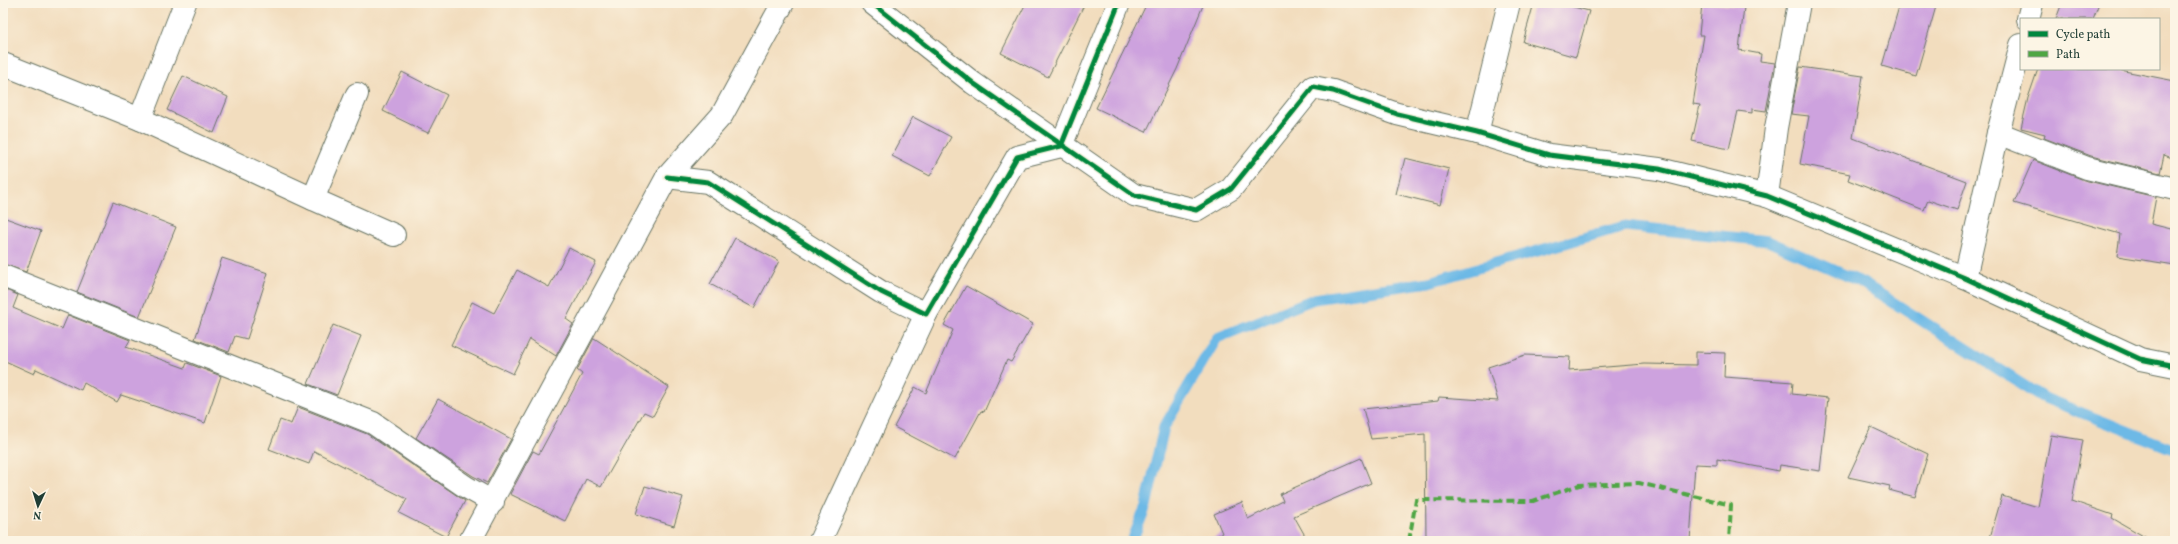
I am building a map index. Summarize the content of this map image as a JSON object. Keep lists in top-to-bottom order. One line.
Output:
{"legend":["Cycle path","Path"],"north":"bottom"}
